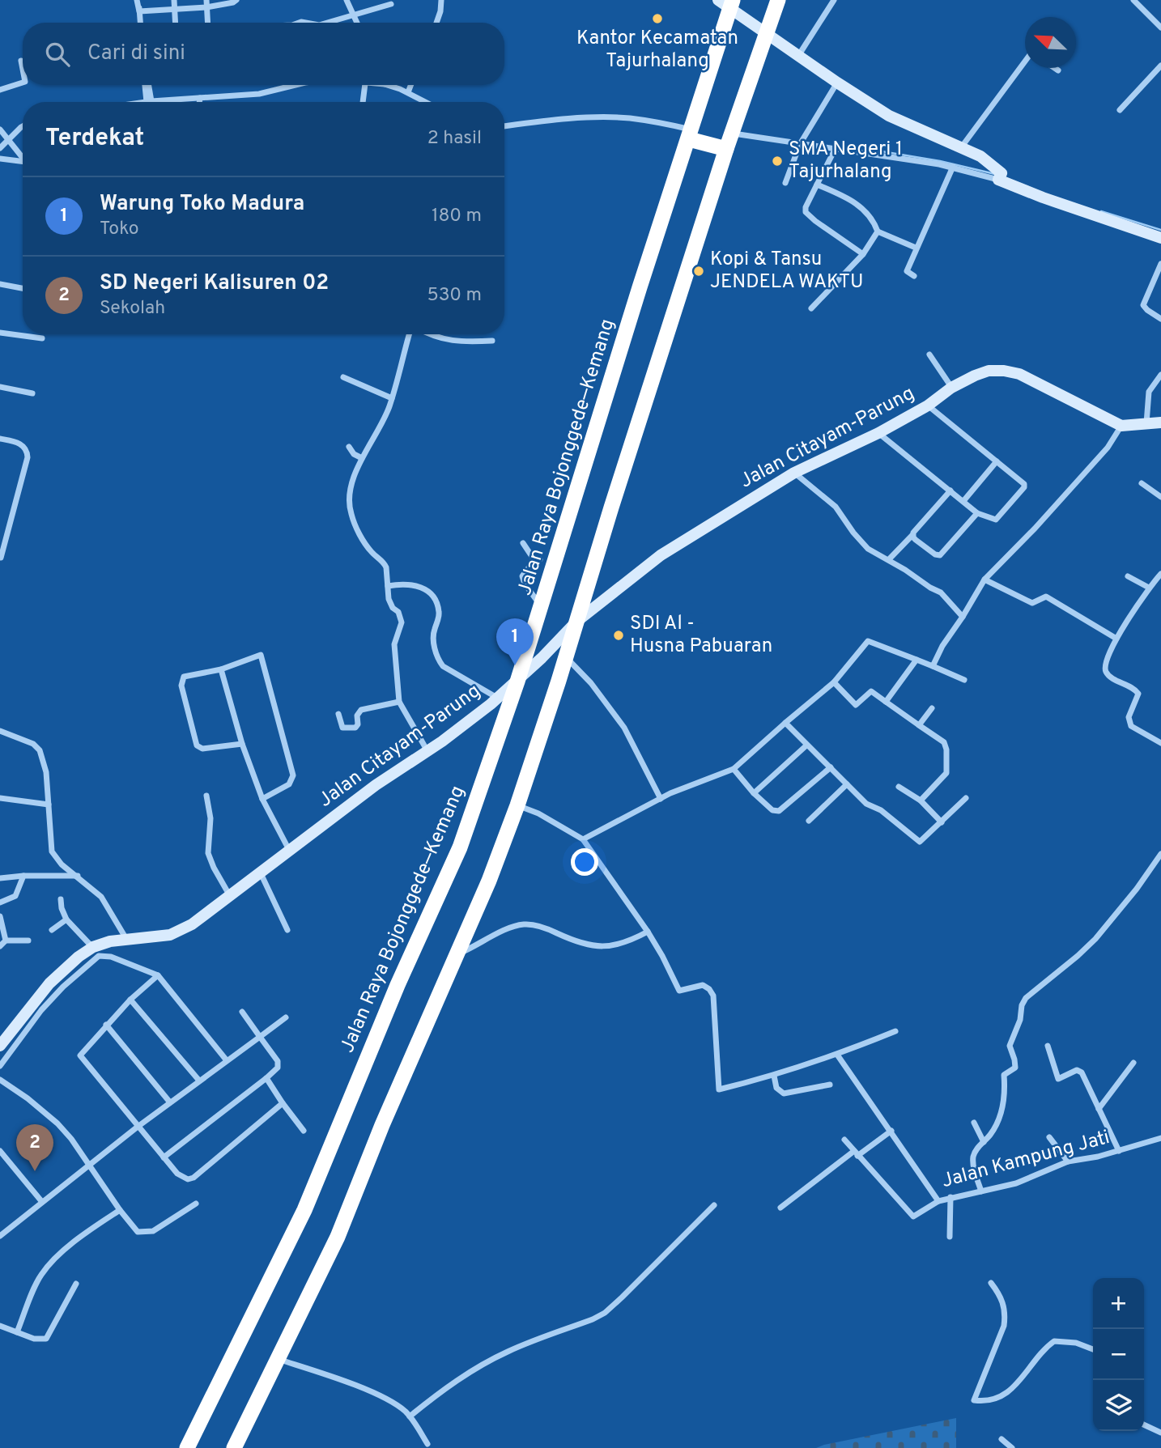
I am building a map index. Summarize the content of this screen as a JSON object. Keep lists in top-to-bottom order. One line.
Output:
{"streets":{"highway":["Jalan Raya Bojonggede—Kemang"],"main road":["Jalan Citayam-Parung"],"street":["Jalan Kampung Jati"]},"crossings":[["Jalan Citayam-Parung","Jalan Raya Bojonggede—Kemang"]],"places":["Kantor Kecamatan Tajurhalang","SMA Negeri 1 Tajurhalang","Kopi & Tansu JENDELA WAKTU","SDI Al - Husna Pabuaran"],"north":"top left","page":{"search":"Cari di sini","heading":["Terdekat","2 hasil"],"list":[{"mark":"1","name":"Warung Toko Madura","note":"Toko","value":"180 m"},{"mark":"2","name":"SD Negeri Kalisuren 02","note":"Sekolah","value":"530 m"}],"pins":["1","2"],"map_buttons":["+","−"]}}
